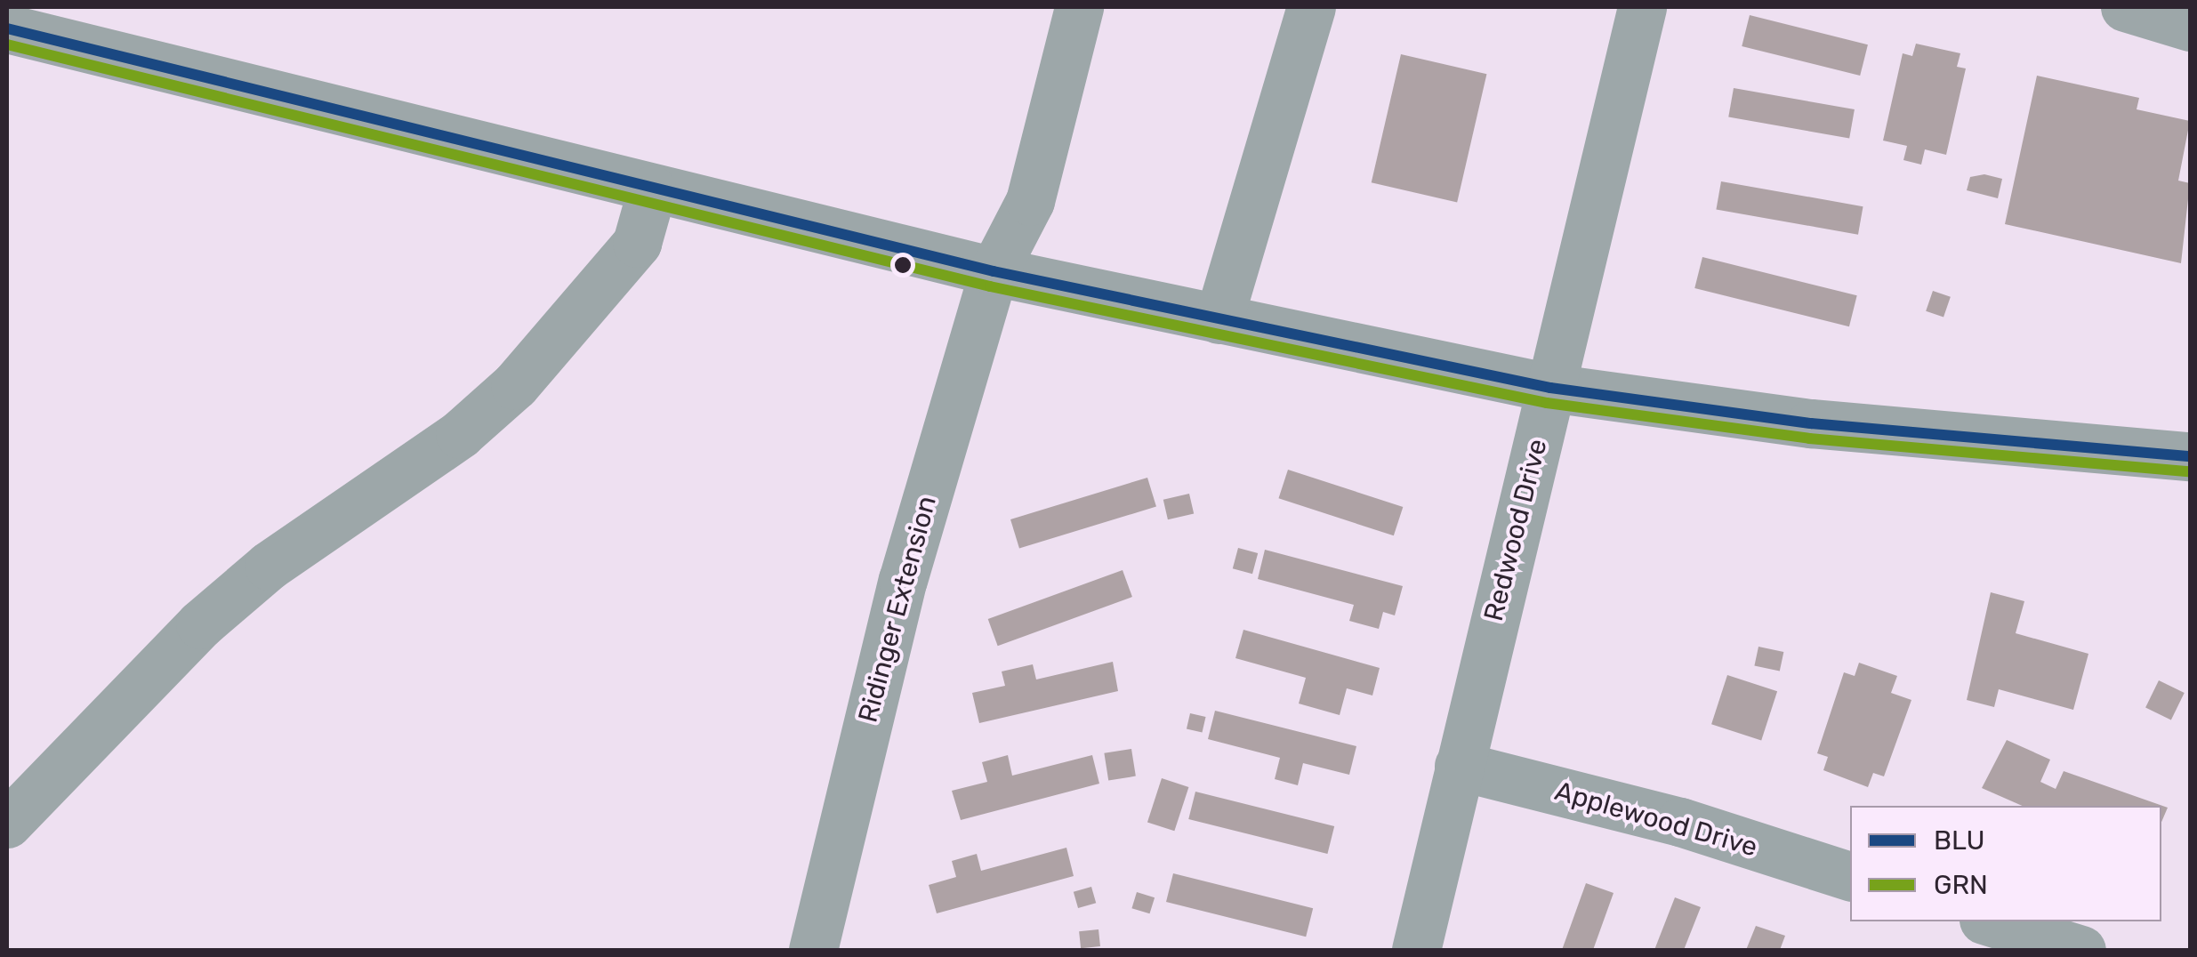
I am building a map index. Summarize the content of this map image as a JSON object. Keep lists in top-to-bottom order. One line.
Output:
{"streets":{"street":["Redwood Drive","Ridinger Extension","Applewood Drive"]},"crossings":[["Redwood Drive","Applewood Drive"]],"lines":["transit line BLU","transit line GRN"],"legend":["BLU","GRN"]}
